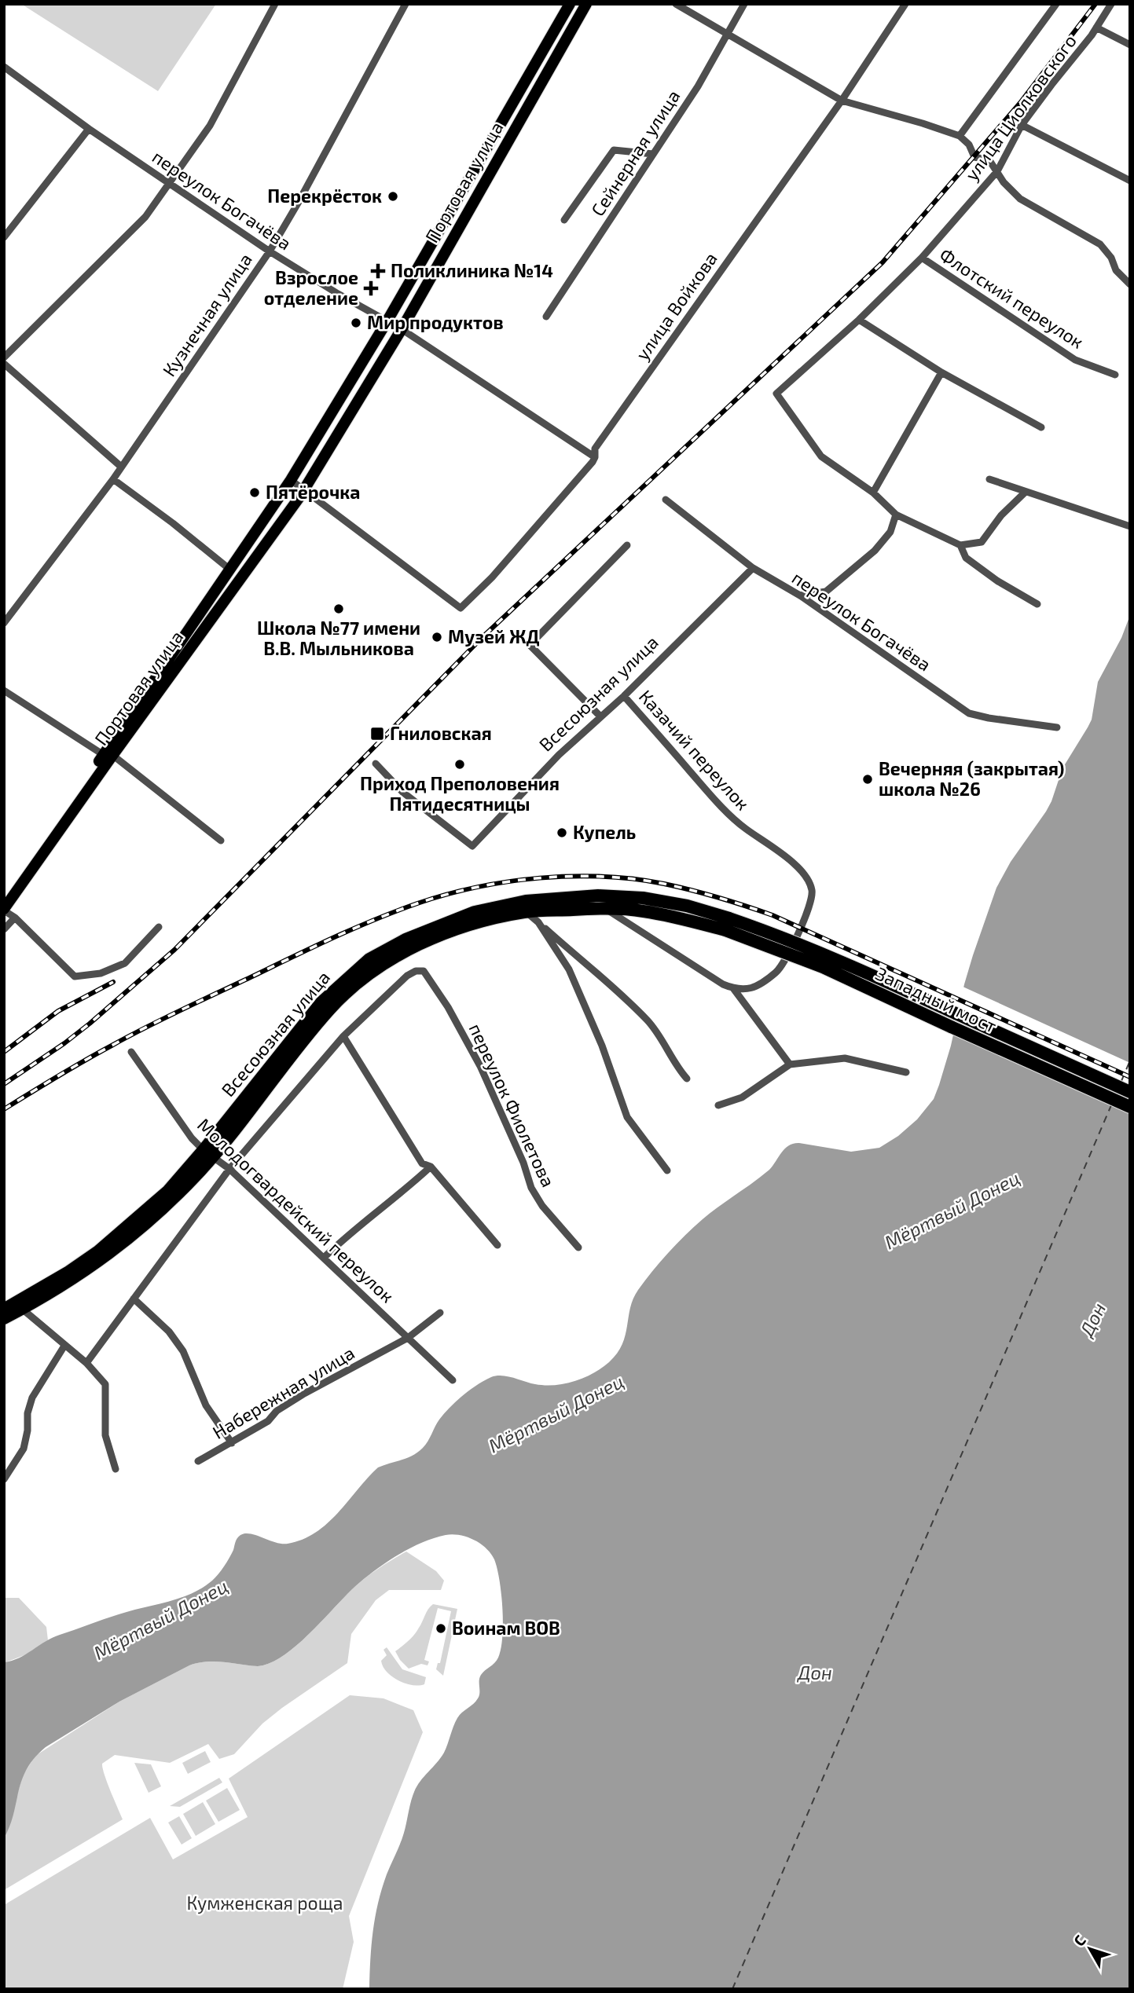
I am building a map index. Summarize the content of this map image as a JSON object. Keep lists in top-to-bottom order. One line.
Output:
{"streets":{"highway":["Всесоюзная улица","Западный мост"],"main road":["Портовая улица"],"street":["улица Циолковского","Сейнерная улица","переулок Богачёва","Флотский переулок","улица Войкова","Кузнечная улица","Казачий переулок","переулок Фиолетова","Молодогвардейский переулок","Набережная улица"]},"crossings":[["улица Циолковского","Флотский переулок"],["Портовая улица","переулок Богачёва"],["Портовая улица","улица Войкова"],["переулок Богачёва","улица Войкова"],["переулок Богачёва","Кузнечная улица"],["переулок Богачёва","Всесоюзная улица"],["Всесоюзная улица","Казачий переулок"],["Всесоюзная улица","Западный мост"],["Всесоюзная улица","Молодогвардейский переулок"],["Молодогвардейский переулок","Набережная улица"]],"water":["Мёртвый Донец","Дон"],"parks":["Кумженская роща"],"places":{"other":["Перекрёсток","Мир продуктов","Пятёрочка","Школа №77 имени В.В. Мыльникова","Музей ЖД","Приход Преполовения Пятидесятницы","Вечерняя (закрытая) школа №26","Купель","Воинам ВОВ"],"health":["Поликлиника №14","Взрослое отделение"],"transit":["Гниловская"]},"north":"top left"}
